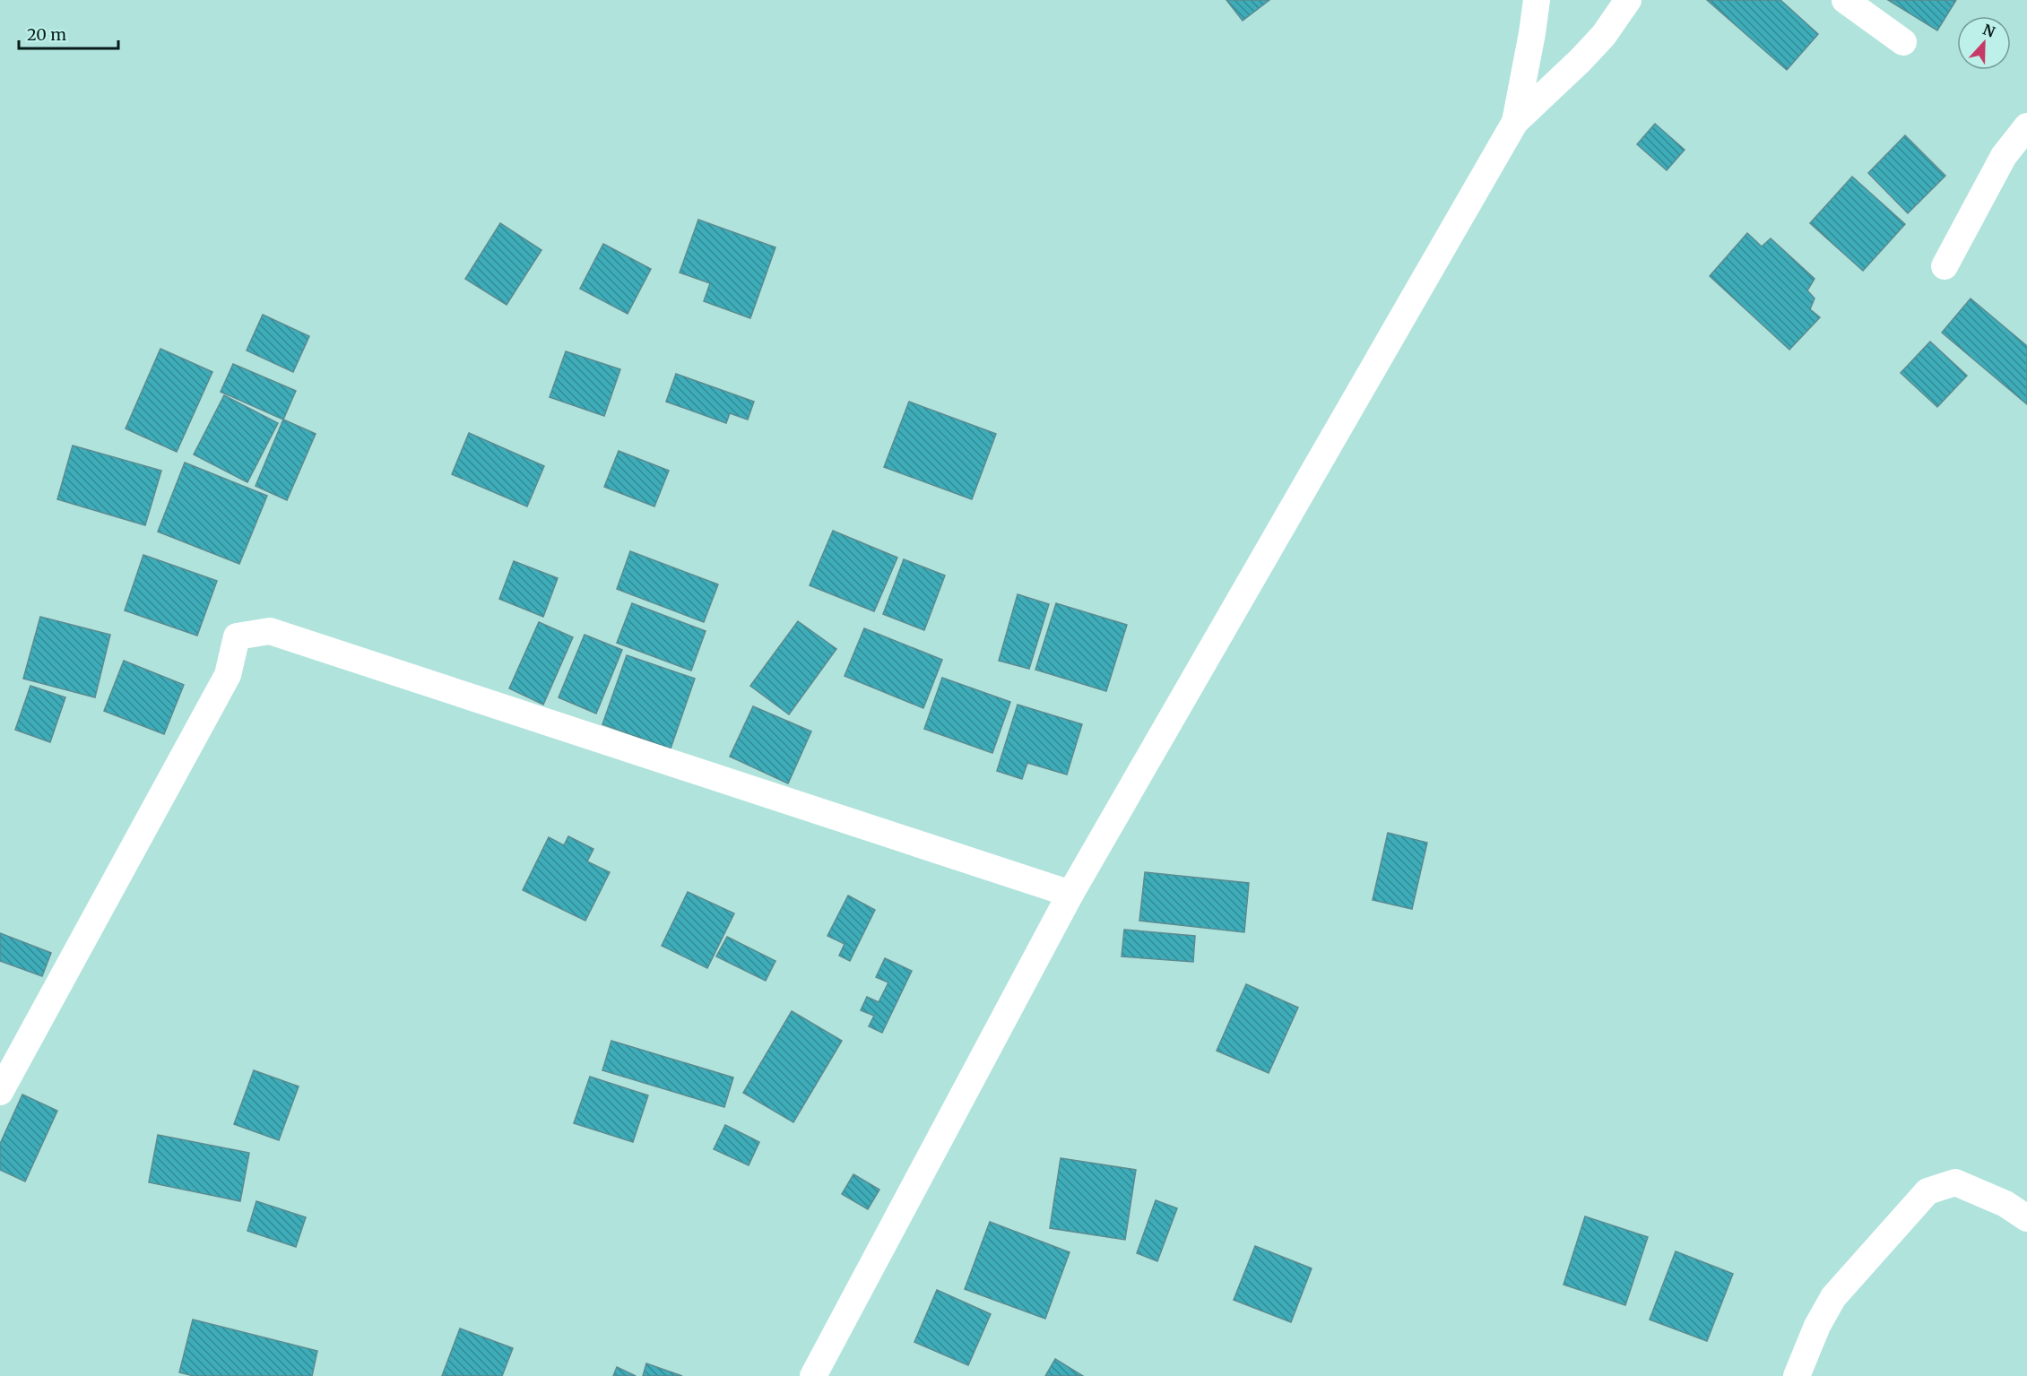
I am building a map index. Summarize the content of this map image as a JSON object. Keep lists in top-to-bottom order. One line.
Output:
{"scale_bar":"20 m","north":"top"}
